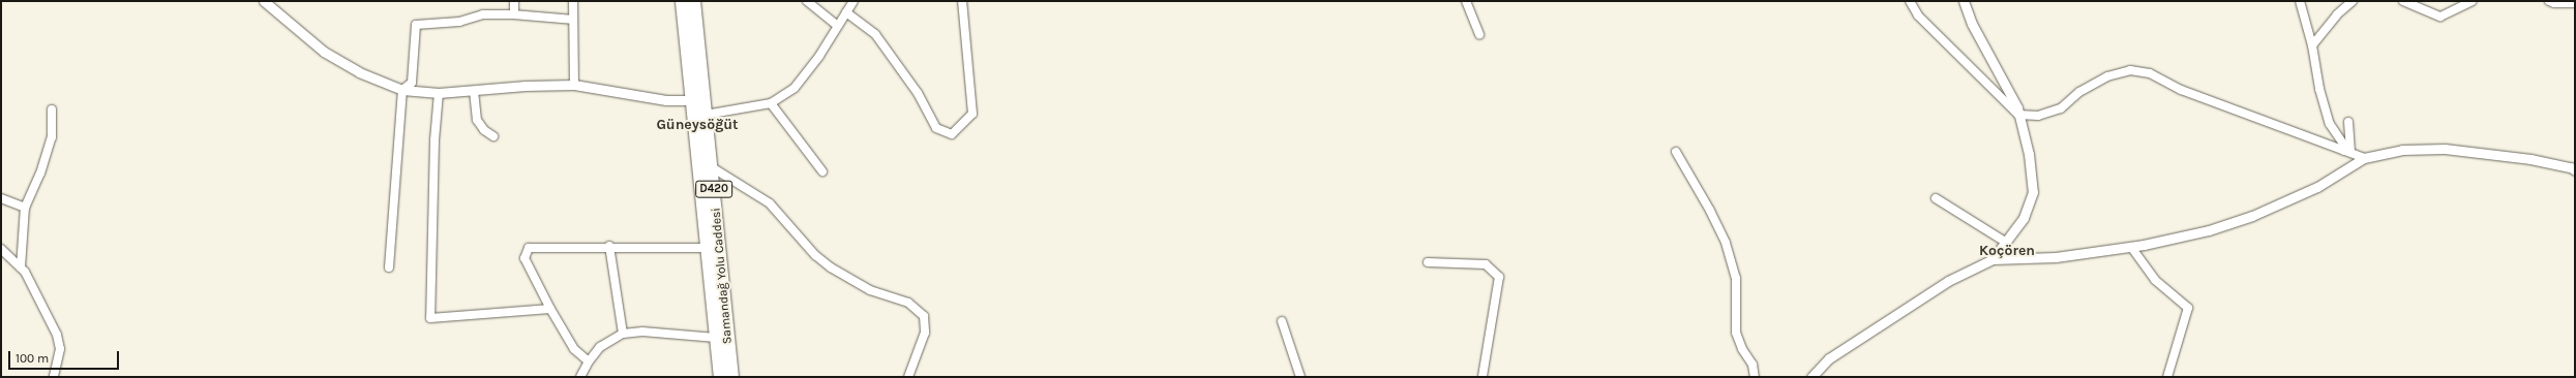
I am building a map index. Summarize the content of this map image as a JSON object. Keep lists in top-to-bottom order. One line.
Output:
{"streets":{"highway":["D420","Samandağ Yolu Caddesi"]},"districts":["Güneysöğüt","Koçören"],"scale_bar":"100 m"}
